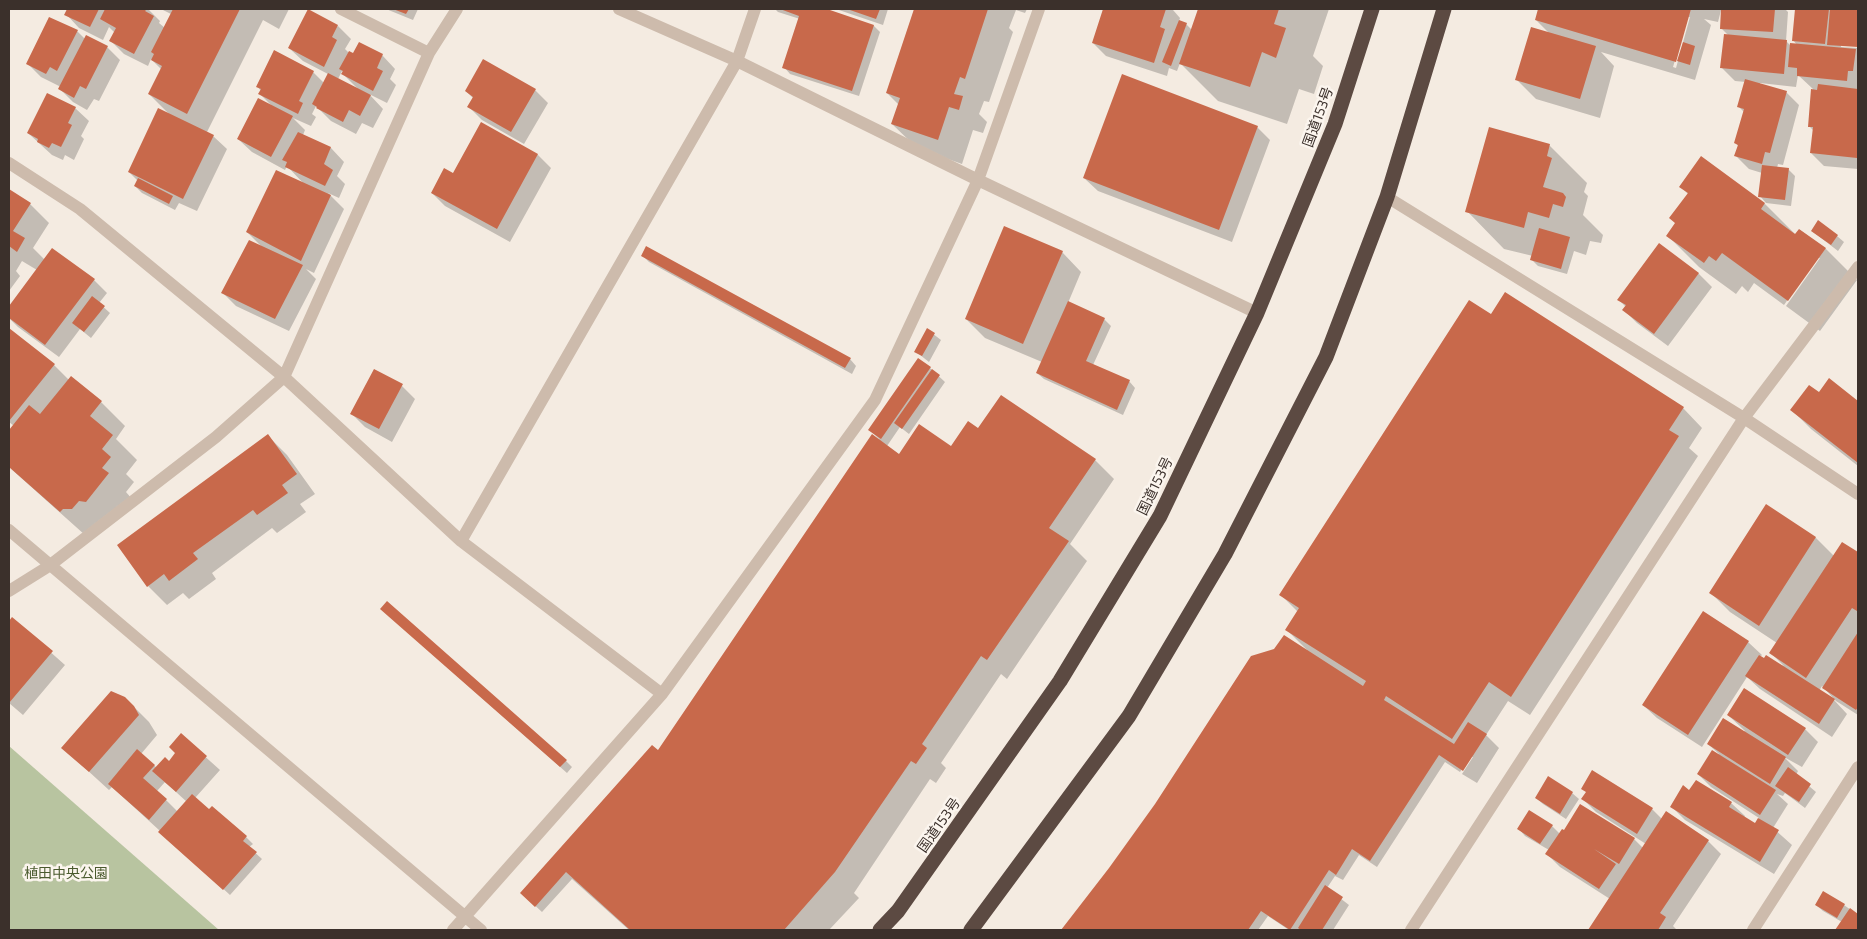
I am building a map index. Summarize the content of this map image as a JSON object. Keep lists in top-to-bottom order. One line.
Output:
{"streets":{"highway":["国道153号"]},"parks":["植田中央公園"]}
